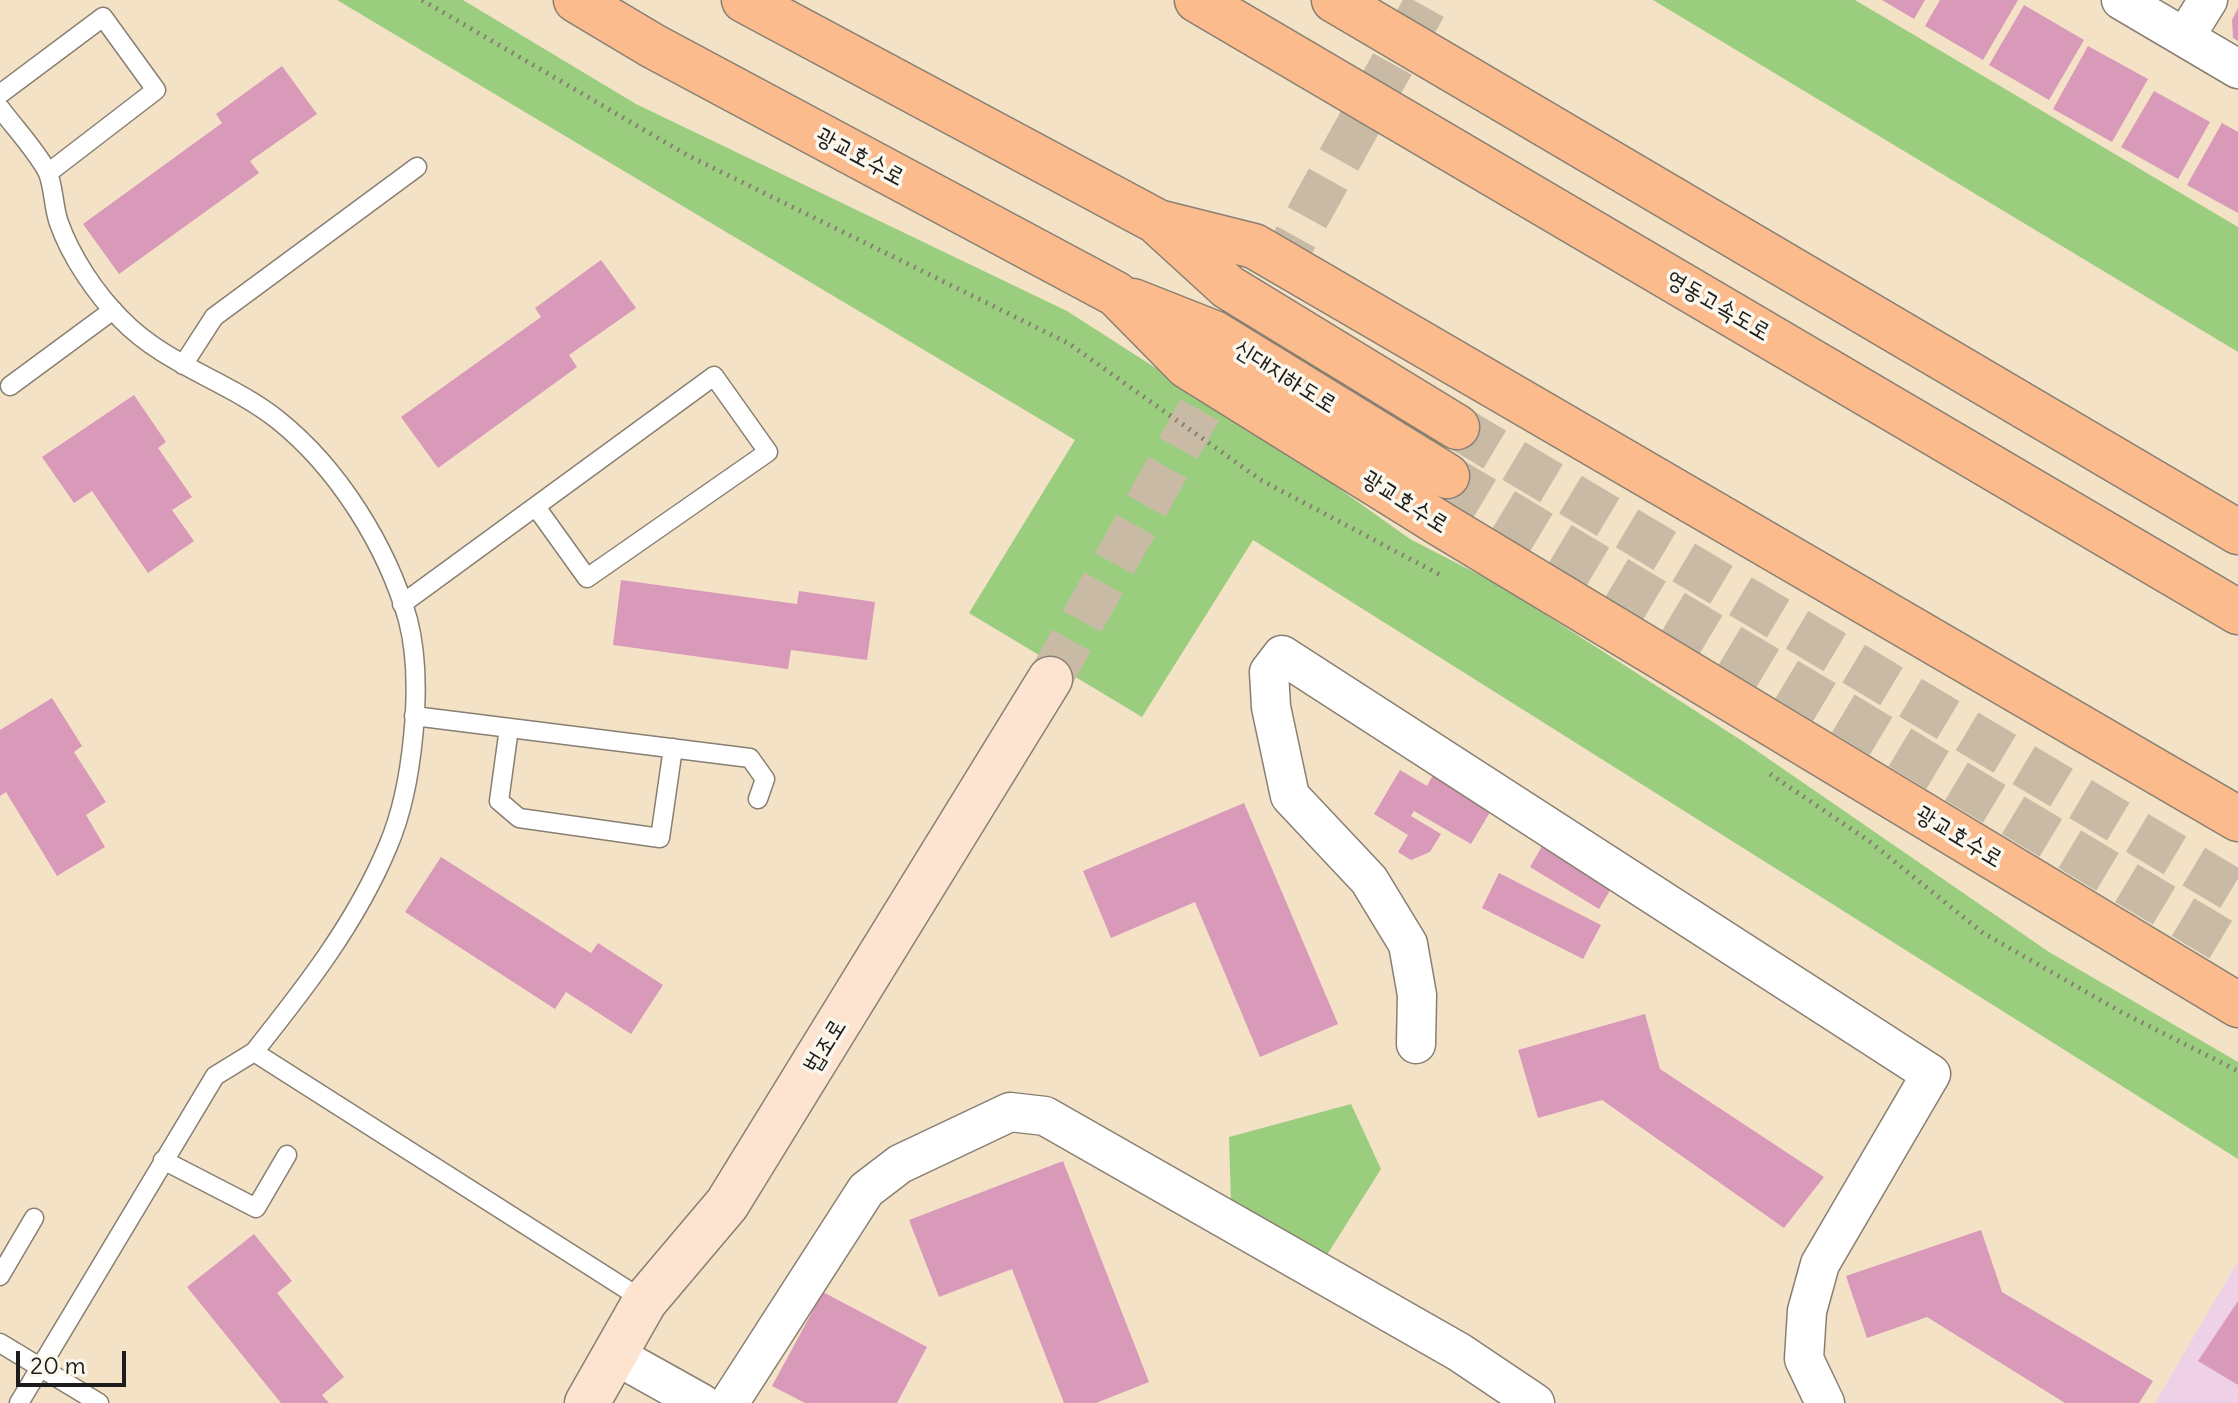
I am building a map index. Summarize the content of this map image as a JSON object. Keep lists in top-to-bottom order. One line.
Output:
{"streets":{"highway":["광교호수로","영동고속도로","신대지하도로"],"street":["법조로"]},"crossings":[["광교호수로","신대지하도로"]],"scale_bar":"20 m"}
